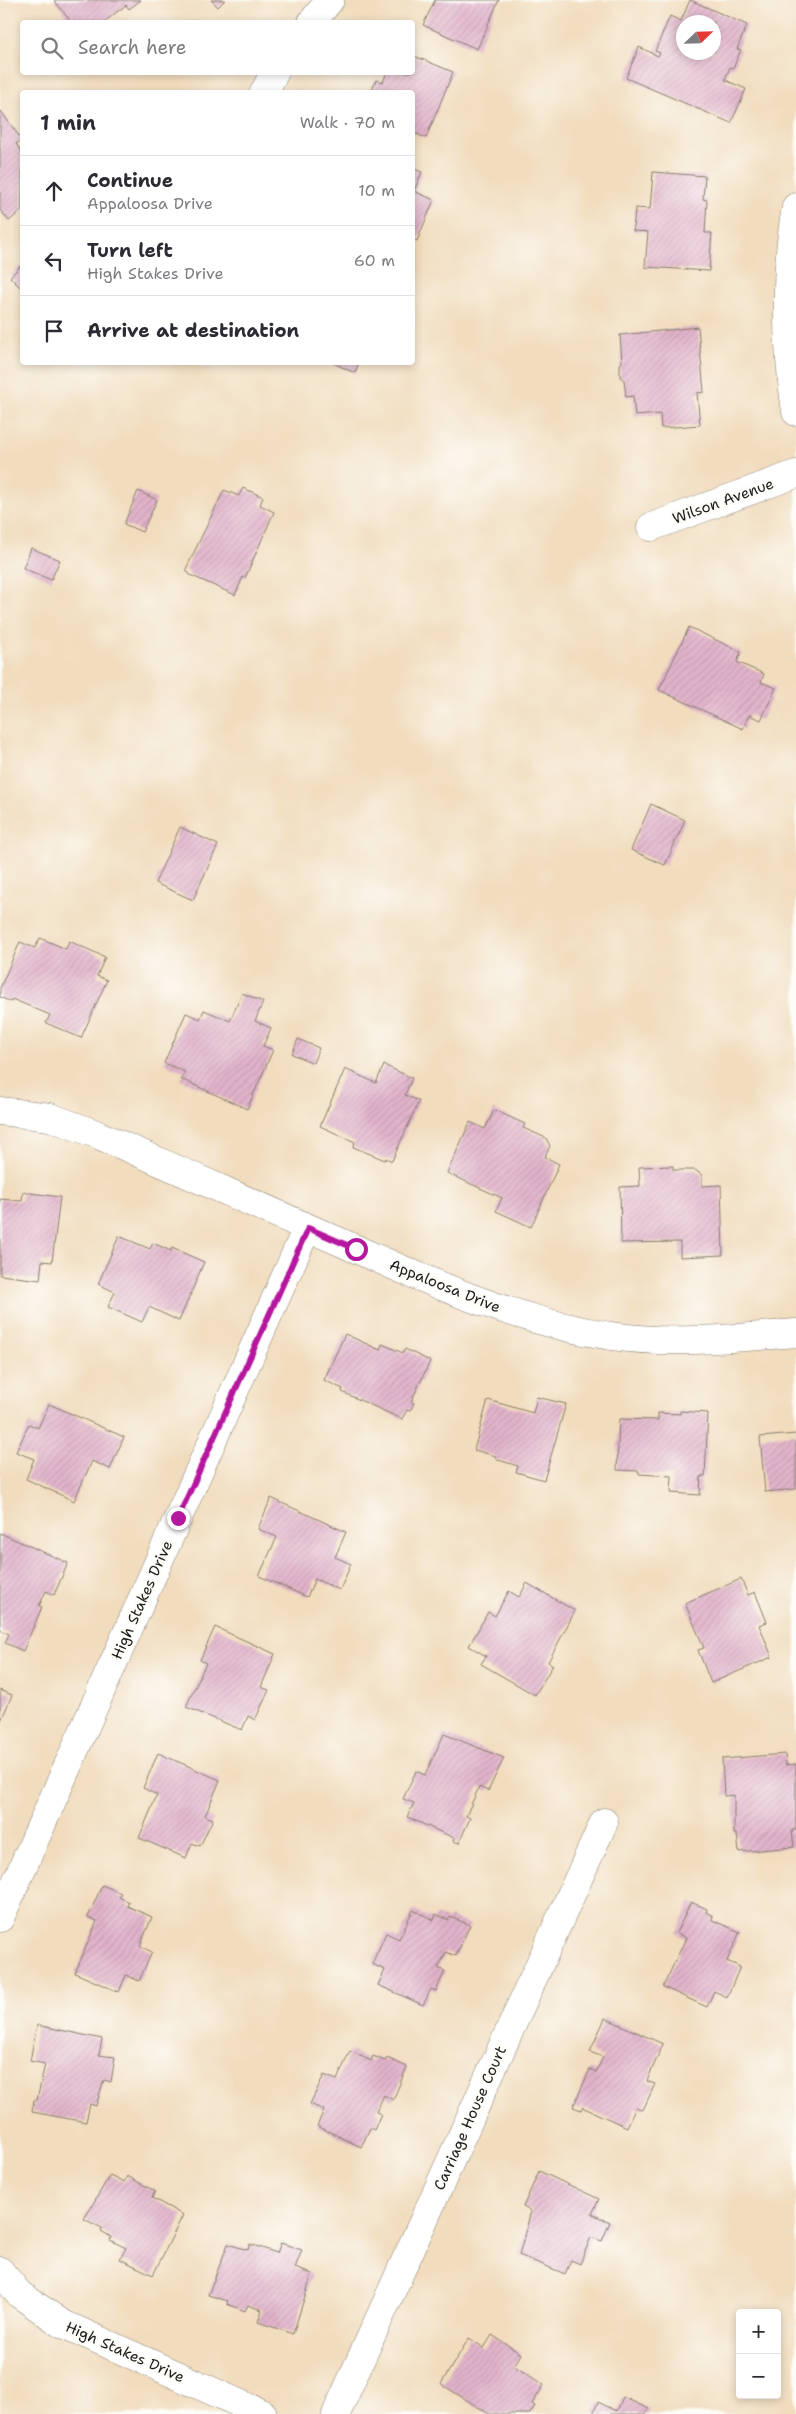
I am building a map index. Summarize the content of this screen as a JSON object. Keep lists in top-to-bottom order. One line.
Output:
{"streets":{"street":["Wilson Avenue","Appaloosa Drive","High Stakes Drive","Carriage House Court"]},"crossings":[["Appaloosa Drive","High Stakes Drive"]],"north":"top right","page":{"search":"Search here","heading":["1 min","Walk · 70 m"],"list":[["Continue","Appaloosa Drive","10 m"],["Turn left","High Stakes Drive","60 m"],"Arrive at destination"],"map_buttons":["+","−"]}}
